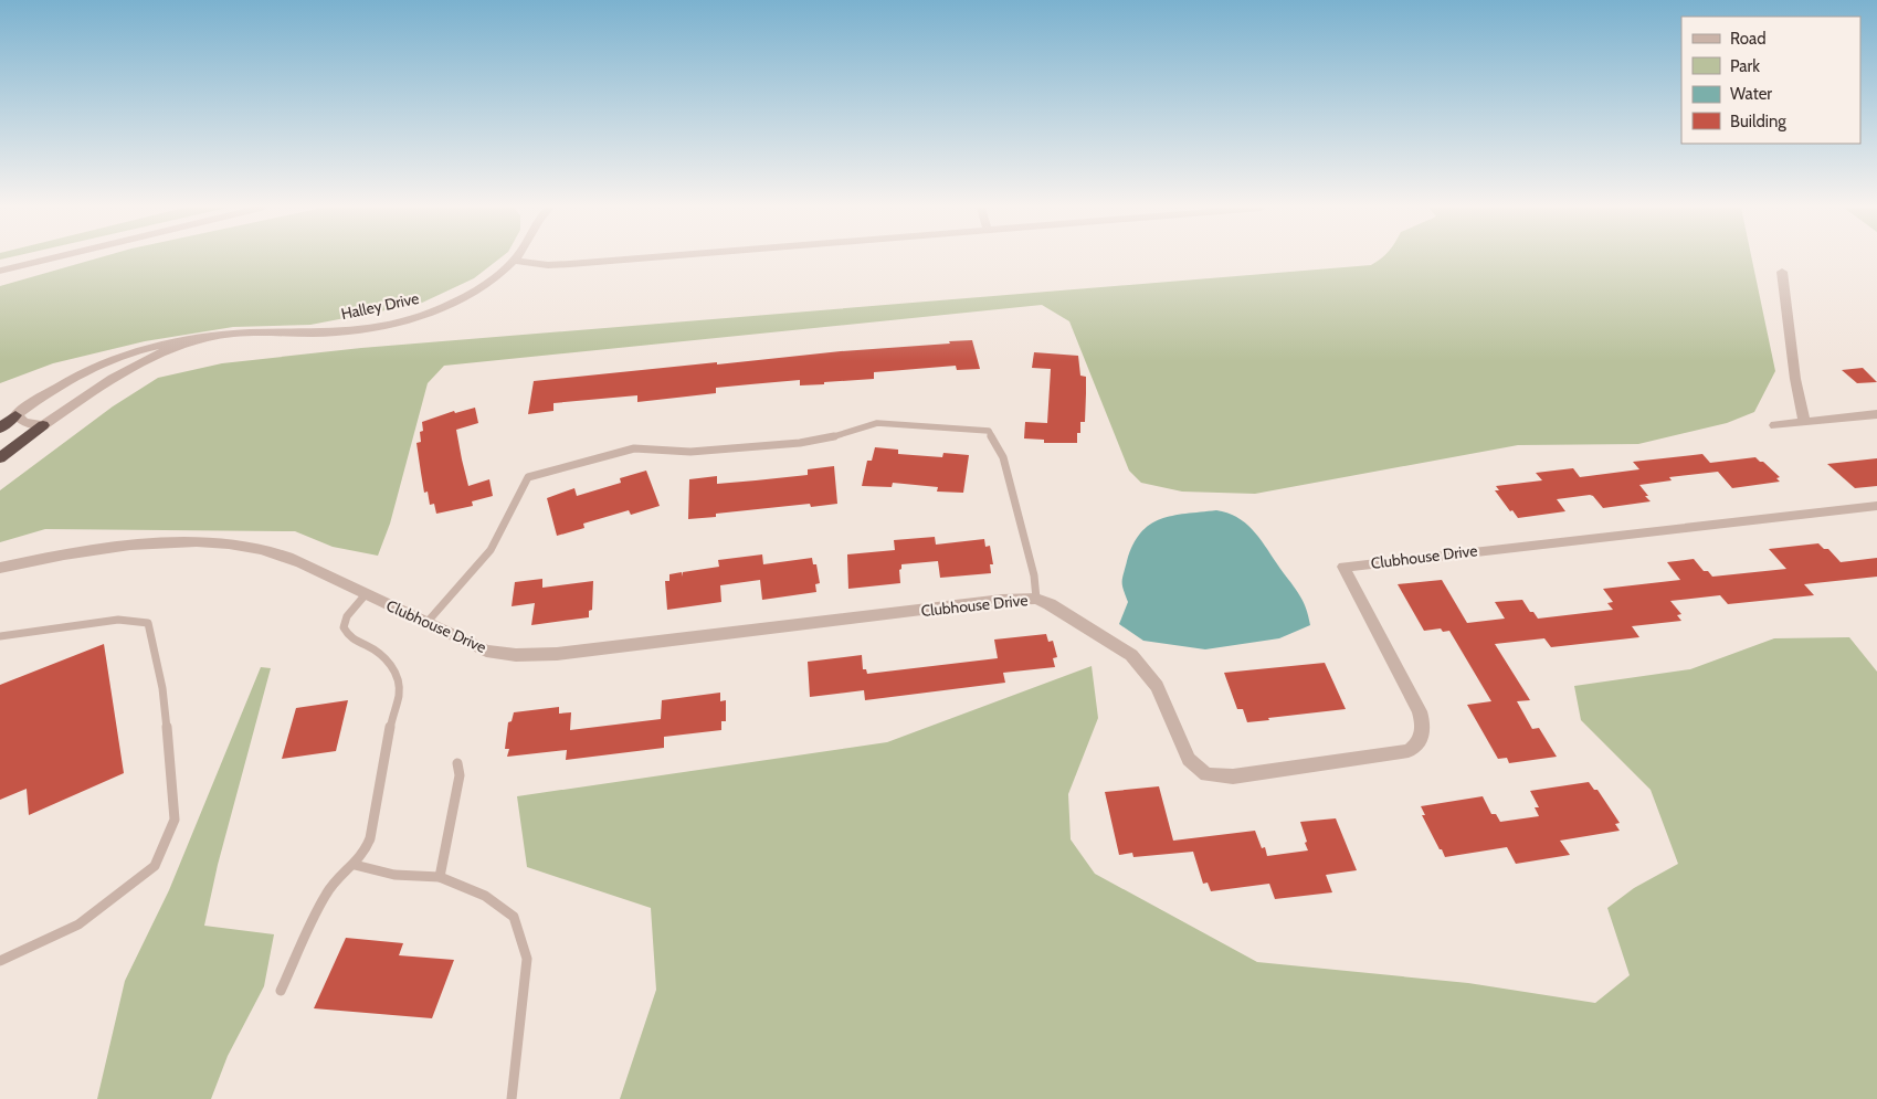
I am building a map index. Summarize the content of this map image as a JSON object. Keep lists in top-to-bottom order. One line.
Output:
{"streets":{"street":["Halley Drive","Clubhouse Drive"]},"legend":["Road","Park","Water","Building"]}
